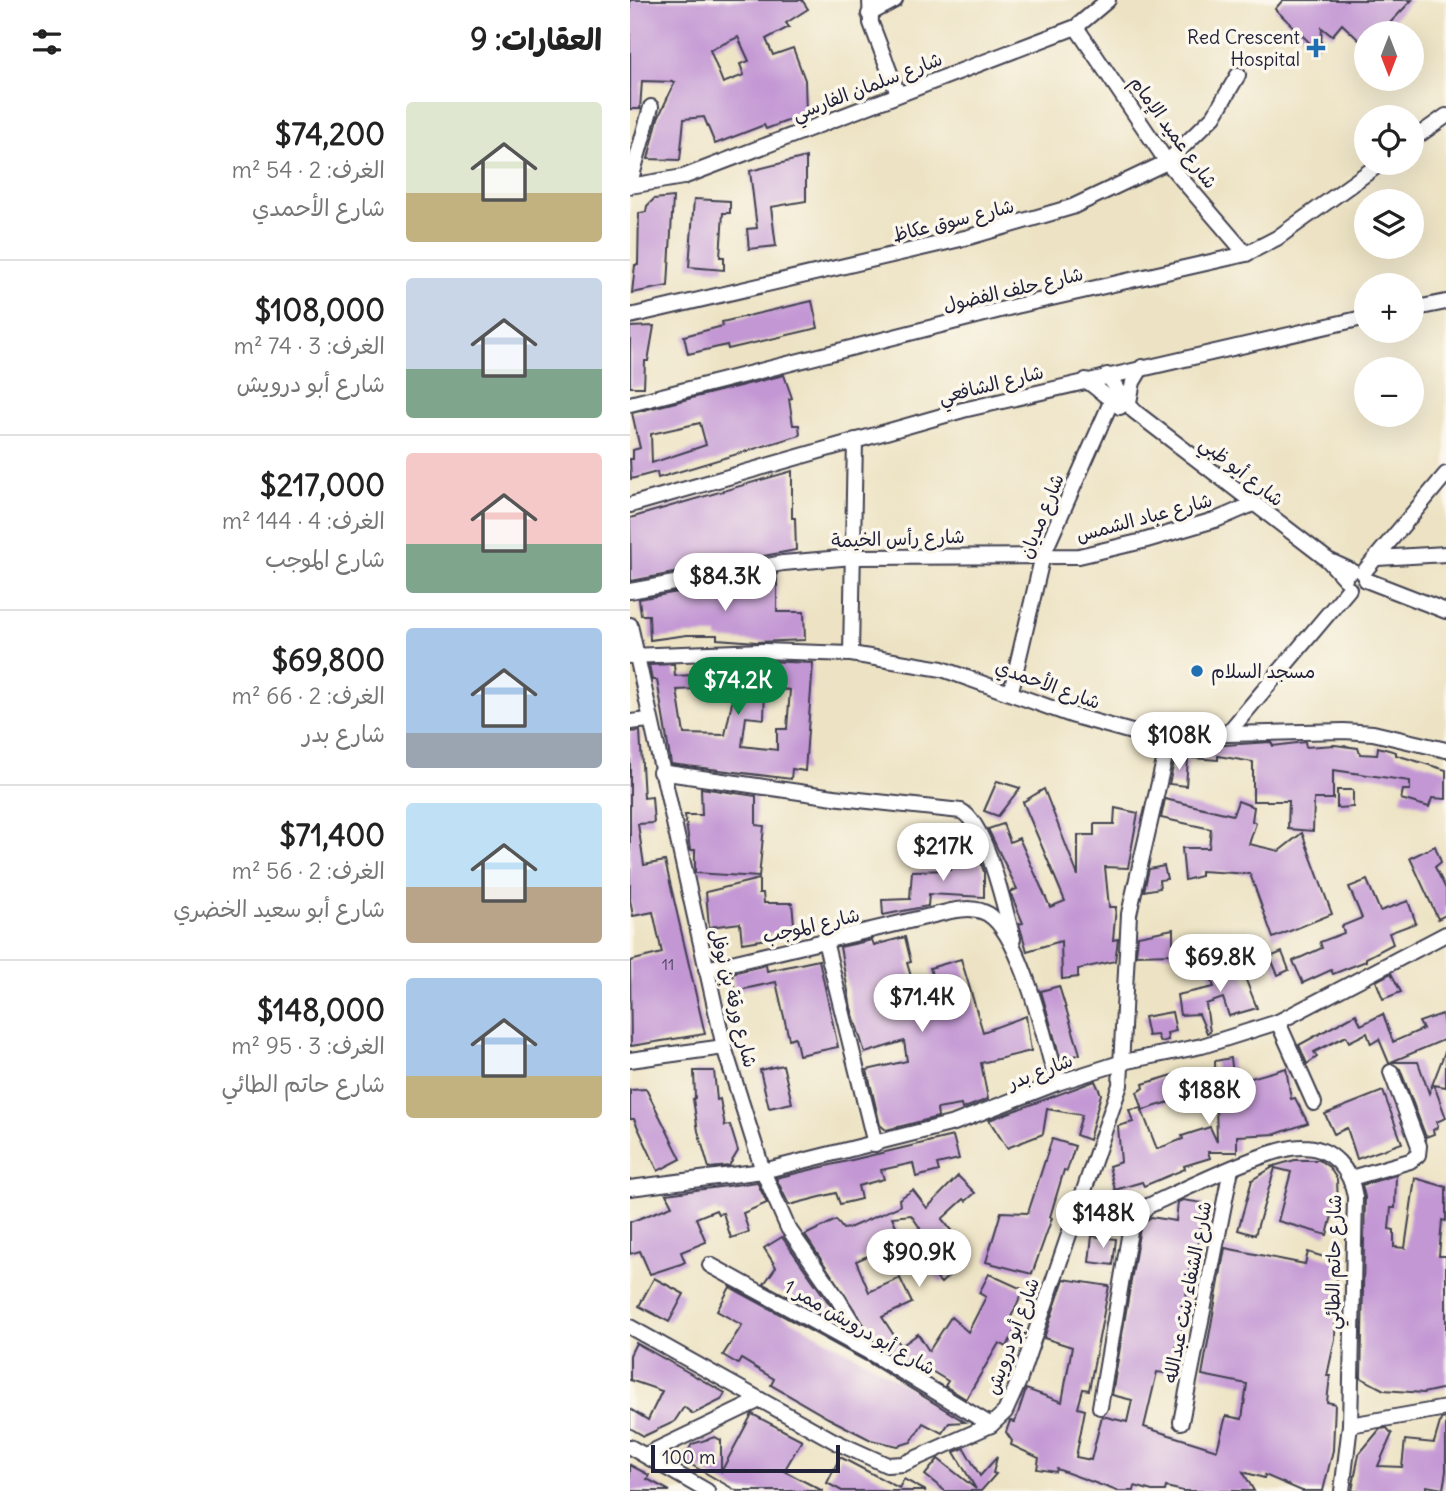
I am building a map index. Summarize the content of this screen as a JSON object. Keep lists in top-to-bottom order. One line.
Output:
{"streets":{"street":["شارع سلمان الفارسي","شارع عميد الإمام","شارع سوق عكاظ","شارع حلف الفضول","شارع الشافعي","شارع أبو ظبي","شارع مديان","شارع عباد الشمس","شارع رأس الخيمة","شارع الأحمدي","شارع الموجب","شارع ورقة بن نوفل","شارع بدر","شارع حاتم الطائي","شارع الشفاء بنت عبدالله","شارع أبو درويش ممر 1","شارع أبو درويش"]},"crossings":[["شارع سلمان الفارسي","شارع عميد الإمام"],["شارع عميد الإمام","شارع سوق عكاظ"],["شارع عميد الإمام","شارع حلف الفضول"],["شارع الشافعي","شارع أبو ظبي"],["شارع أبو ظبي","شارع مديان"],["شارع أبو ظبي","شارع عباد الشمس"],["شارع مديان","شارع عباد الشمس"],["شارع مديان","شارع رأس الخيمة"],["شارع مديان","شارع الأحمدي"],["شارع عباد الشمس","شارع رأس الخيمة"],["شارع الأحمدي","شارع ورقة بن نوفل"],["شارع الأحمدي","شارع أبو درويش"],["شارع الموجب","شارع ورقة بن نوفل"],["شارع الموجب","شارع بدر"],["شارع ورقة بن نوفل","شارع بدر"],["شارع ورقة بن نوفل","شارع أبو درويش ممر 1"],["شارع بدر","شارع أبو درويش"],["شارع حاتم الطائي","شارع الشفاء بنت عبدالله"],["شارع أبو درويش ممر 1","شارع أبو درويش"]],"places":{"health":["Red Crescent Hospital"],"other":["مسجد السلام"]},"house_numbers":["11"],"scale_bar":"100 m","north":"bottom","page":{"heading":"العقارات: 9","map_buttons":["+","−"],"list":[{"name":"$74,200","note":"الغرف: 2 · 54 m² · شارع الأحمدي"},{"name":"$108,000","note":"الغرف: 3 · 74 m² · شارع أبو درويش"},{"name":"$217,000","note":"الغرف: 4 · 144 m² · شارع الموجب"},{"name":"$69,800","note":"الغرف: 2 · 66 m² · شارع بدر"},{"name":"$71,400","note":"الغرف: 2 · 56 m² · شارع أبو سعيد الخضري"},{"name":"$148,000","note":"الغرف: 3 · 95 m² · شارع حاتم الطائي"}],"price":["$84.3K","$74.2K","$108K","$217K","$69.8K","$71.4K","$188K","$148K","$90.9K"],"scale":"100 m"}}
